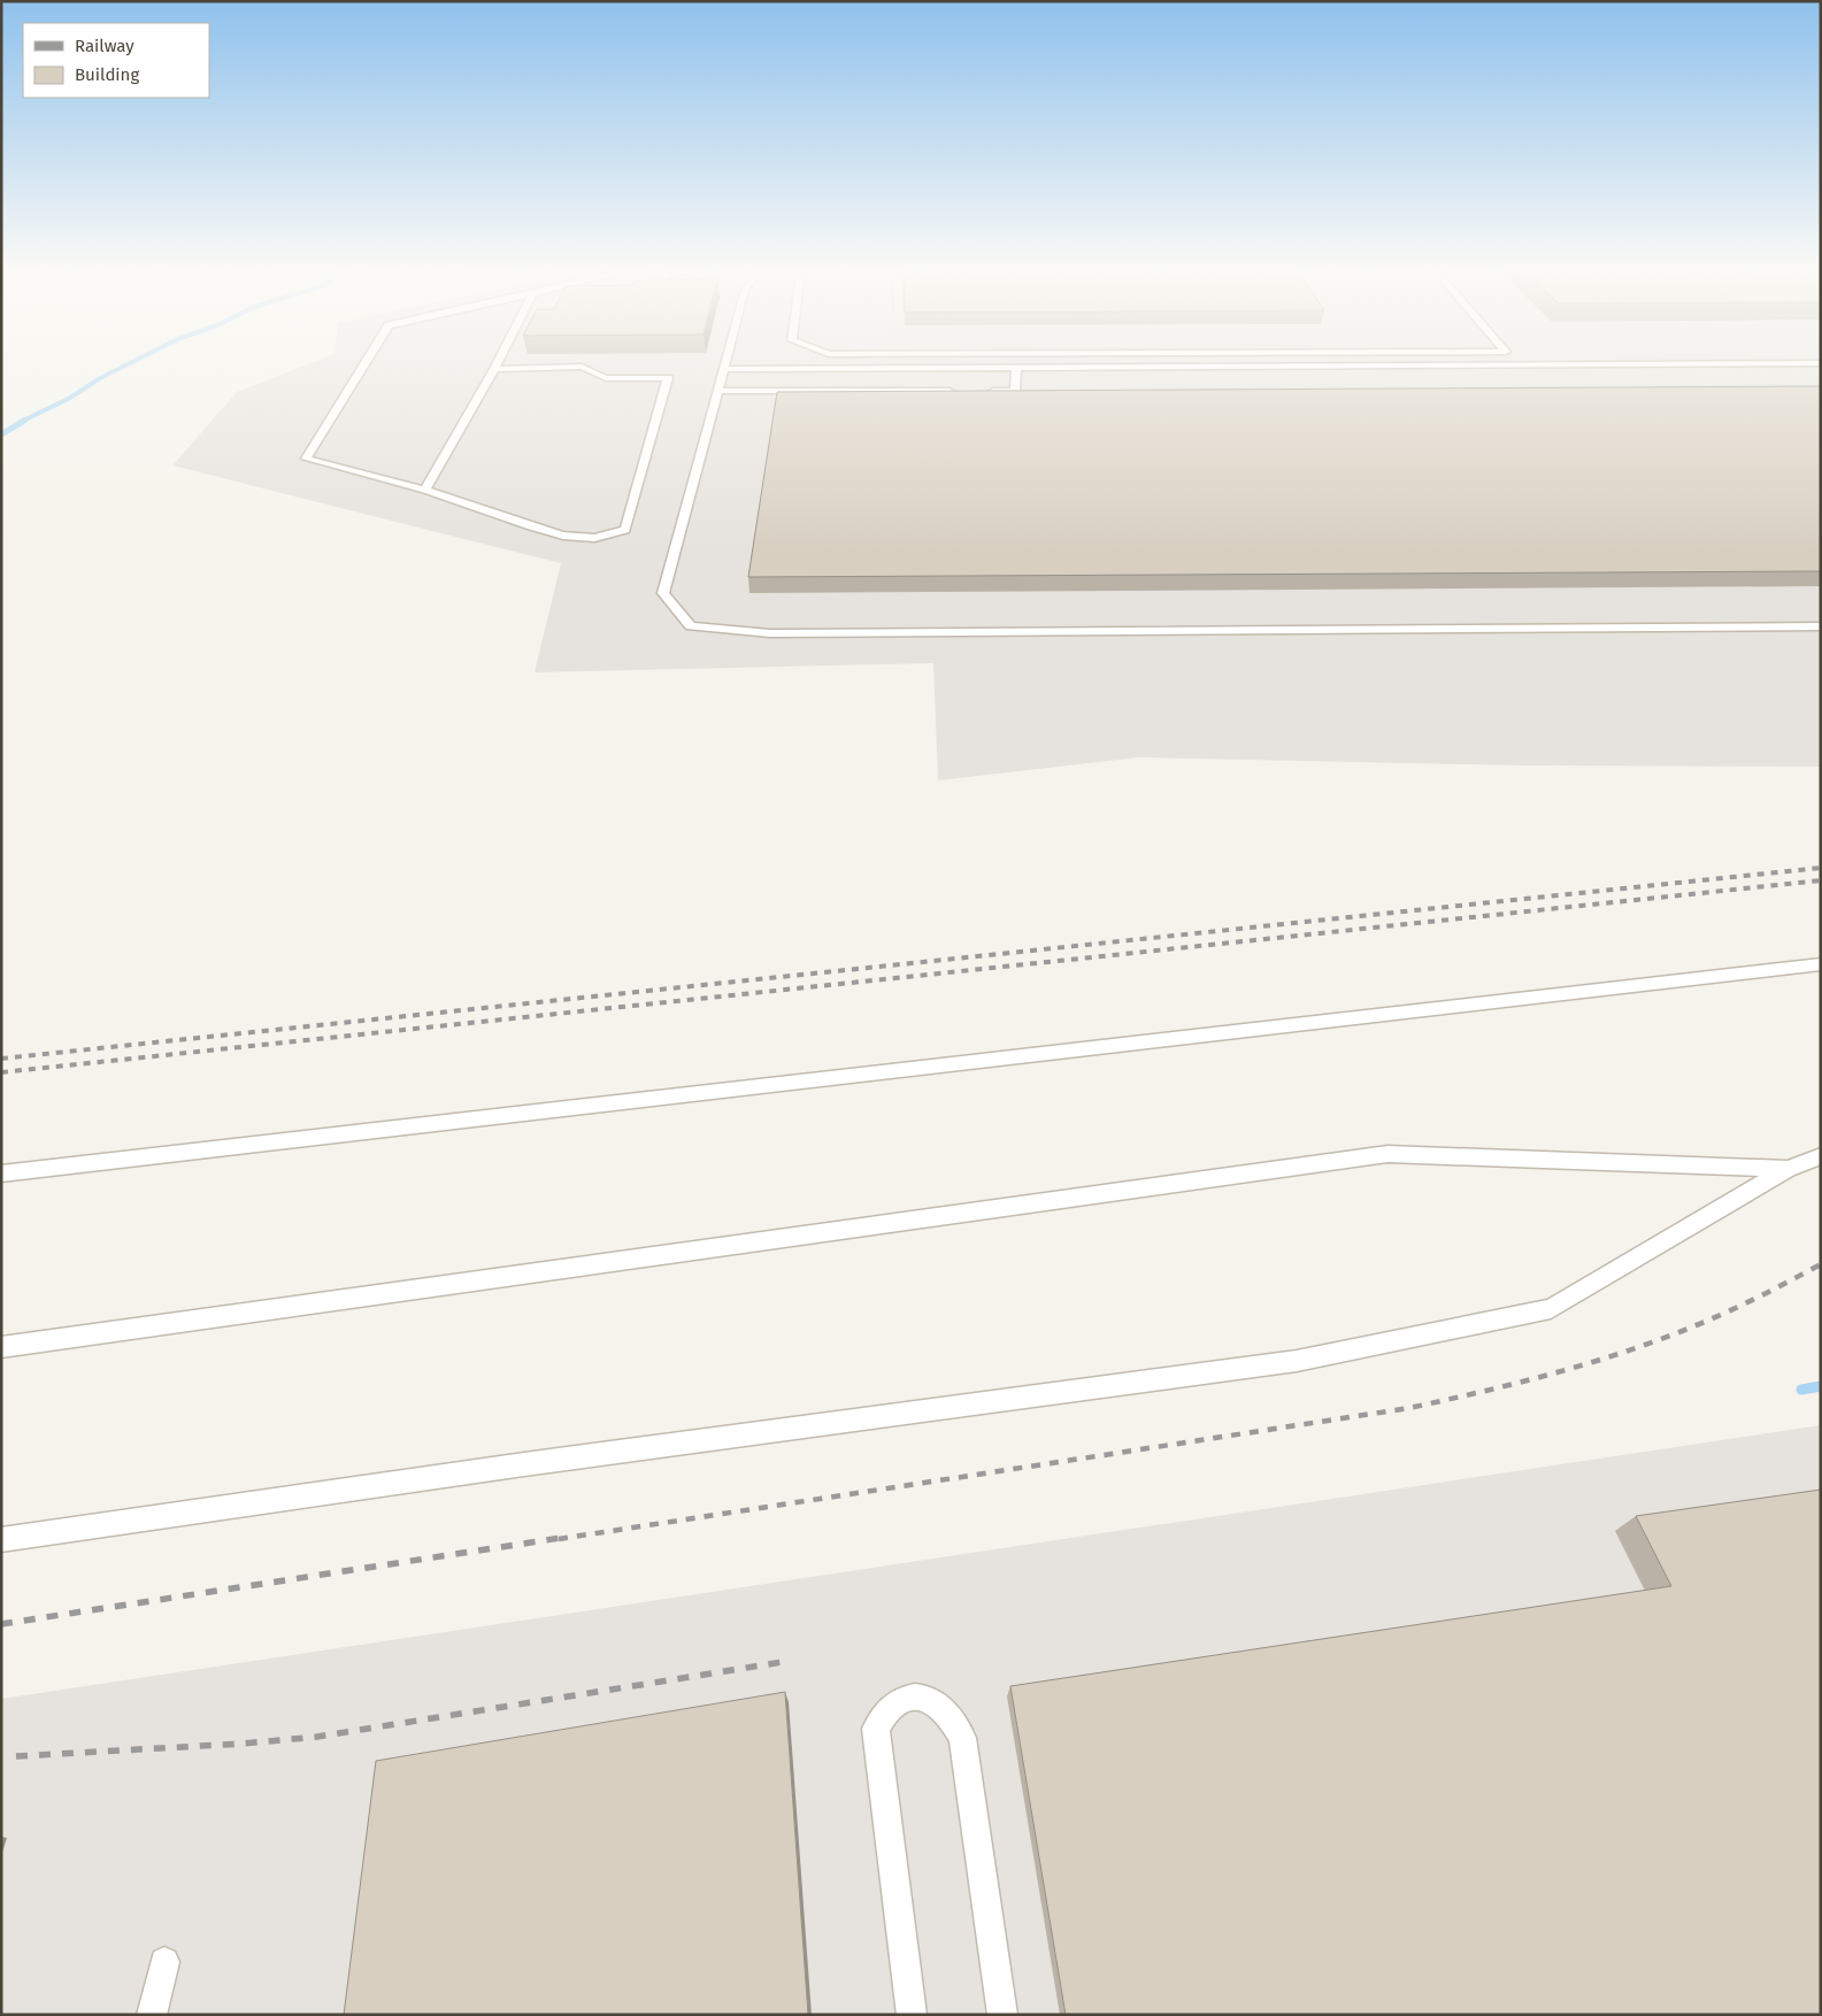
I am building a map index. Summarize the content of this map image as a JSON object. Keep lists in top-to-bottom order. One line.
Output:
{"legend":["Railway","Building"]}
